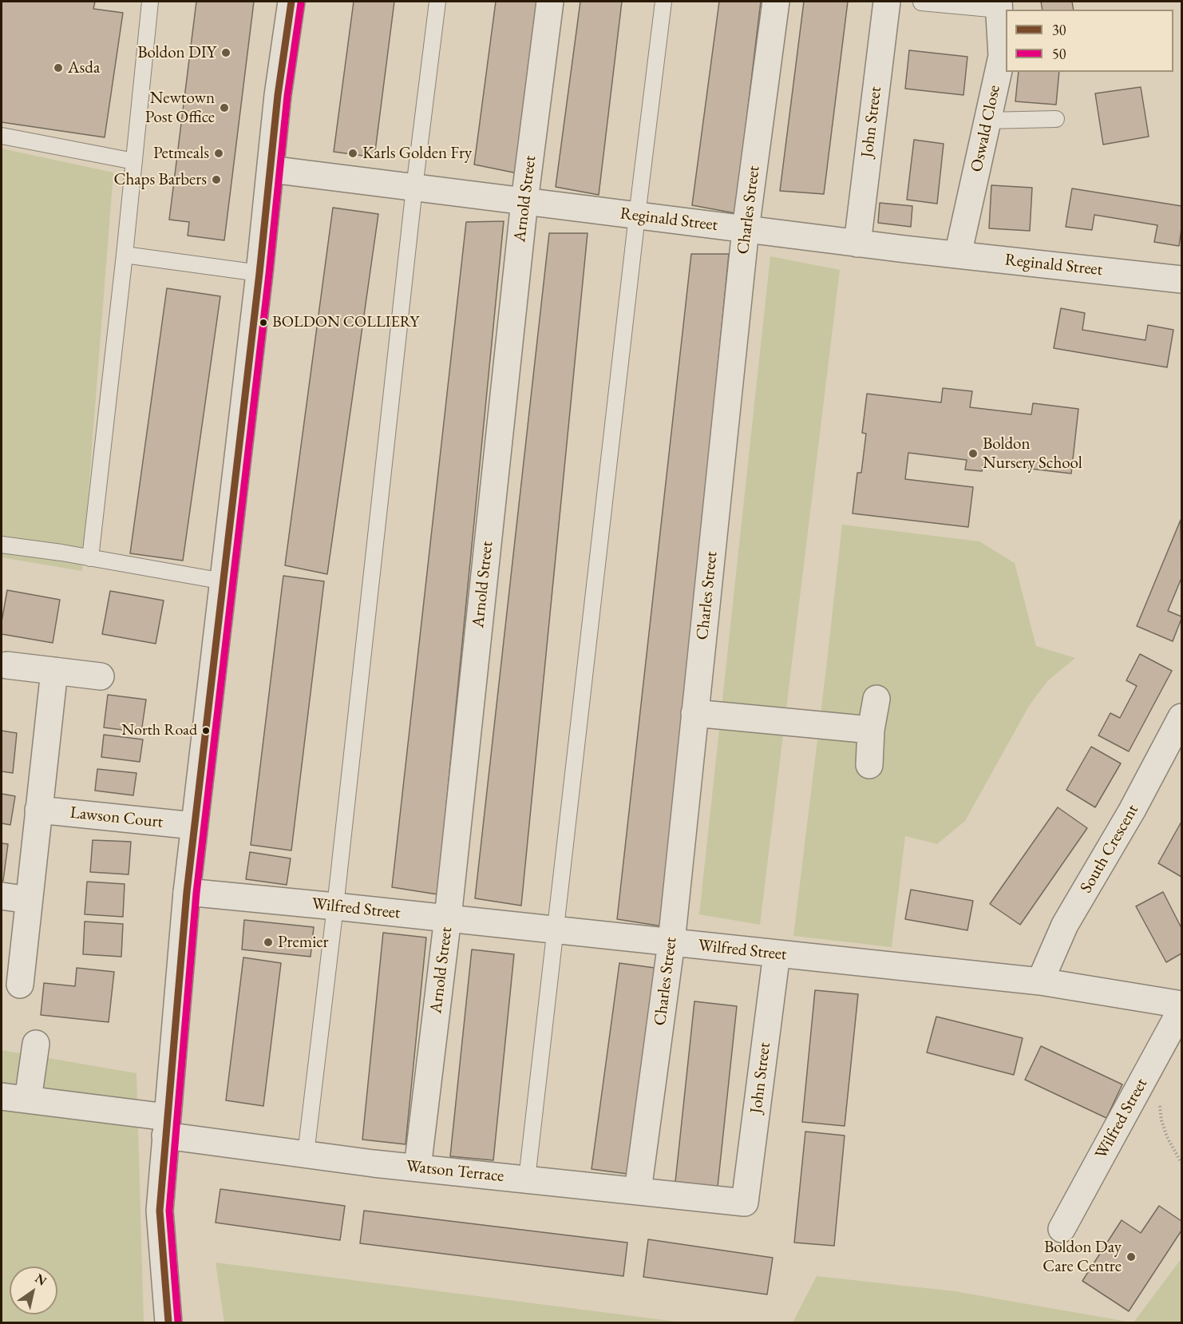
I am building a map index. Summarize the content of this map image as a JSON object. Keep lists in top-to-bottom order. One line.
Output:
{"streets":{"street":["John Street","Oswald Close","Arnold Street","Charles Street","Reginald Street","Lawson Court","South Crescent","Wilfred Street","Watson Terrace"]},"crossings":[["John Street","Reginald Street"],["John Street","Wilfred Street"],["John Street","Watson Terrace"],["Oswald Close","Reginald Street"],["Arnold Street","Reginald Street"],["Arnold Street","Wilfred Street"],["Arnold Street","Watson Terrace"],["Charles Street","Reginald Street"],["Charles Street","Wilfred Street"],["Charles Street","Watson Terrace"],["South Crescent","Wilfred Street"]],"places":["Boldon DIY","Asda","Newtown Post Office","Petmeals","Karls Golden Fry","Chaps Barbers","BOLDON COLLIERY","Boldon Nursery School","North Road","Premier","Boldon Day Care Centre"],"lines":["transit line 30","transit line 50"],"legend":["30","50"],"north":"top right"}
